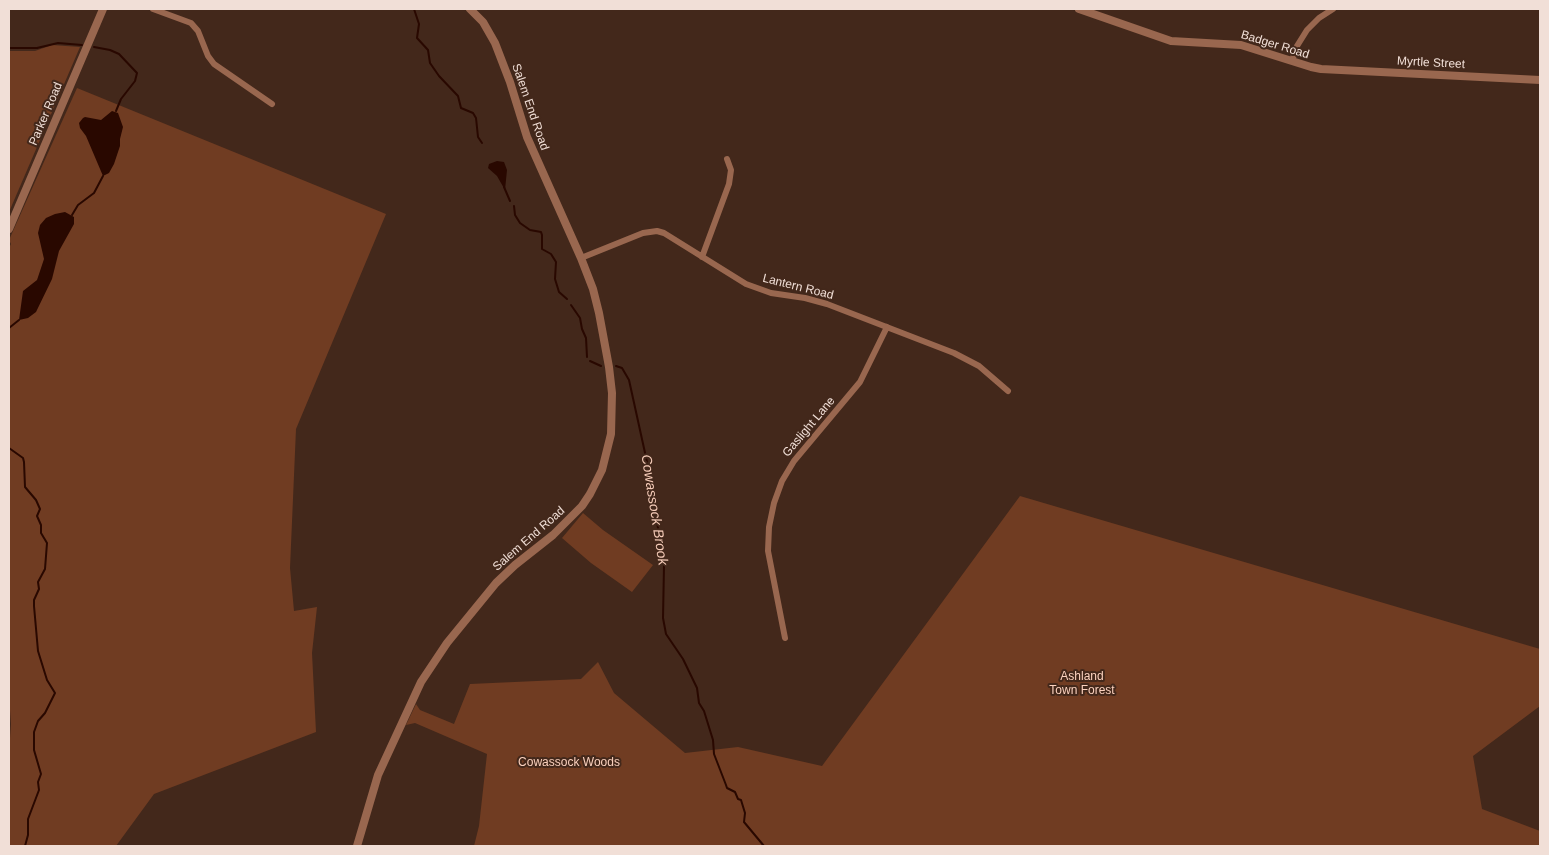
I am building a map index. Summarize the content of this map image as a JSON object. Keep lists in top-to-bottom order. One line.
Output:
{"streets":{"street":["Badger Road","Myrtle Street","Salem End Road","Parker Road","Lantern Road","Gaslight Lane"]},"crossings":[["Badger Road","Myrtle Street"],["Salem End Road","Lantern Road"],["Lantern Road","Gaslight Lane"]],"water":["Cowassock Brook"],"parks":["Ashland Town Forest","Cowassock Woods"]}
